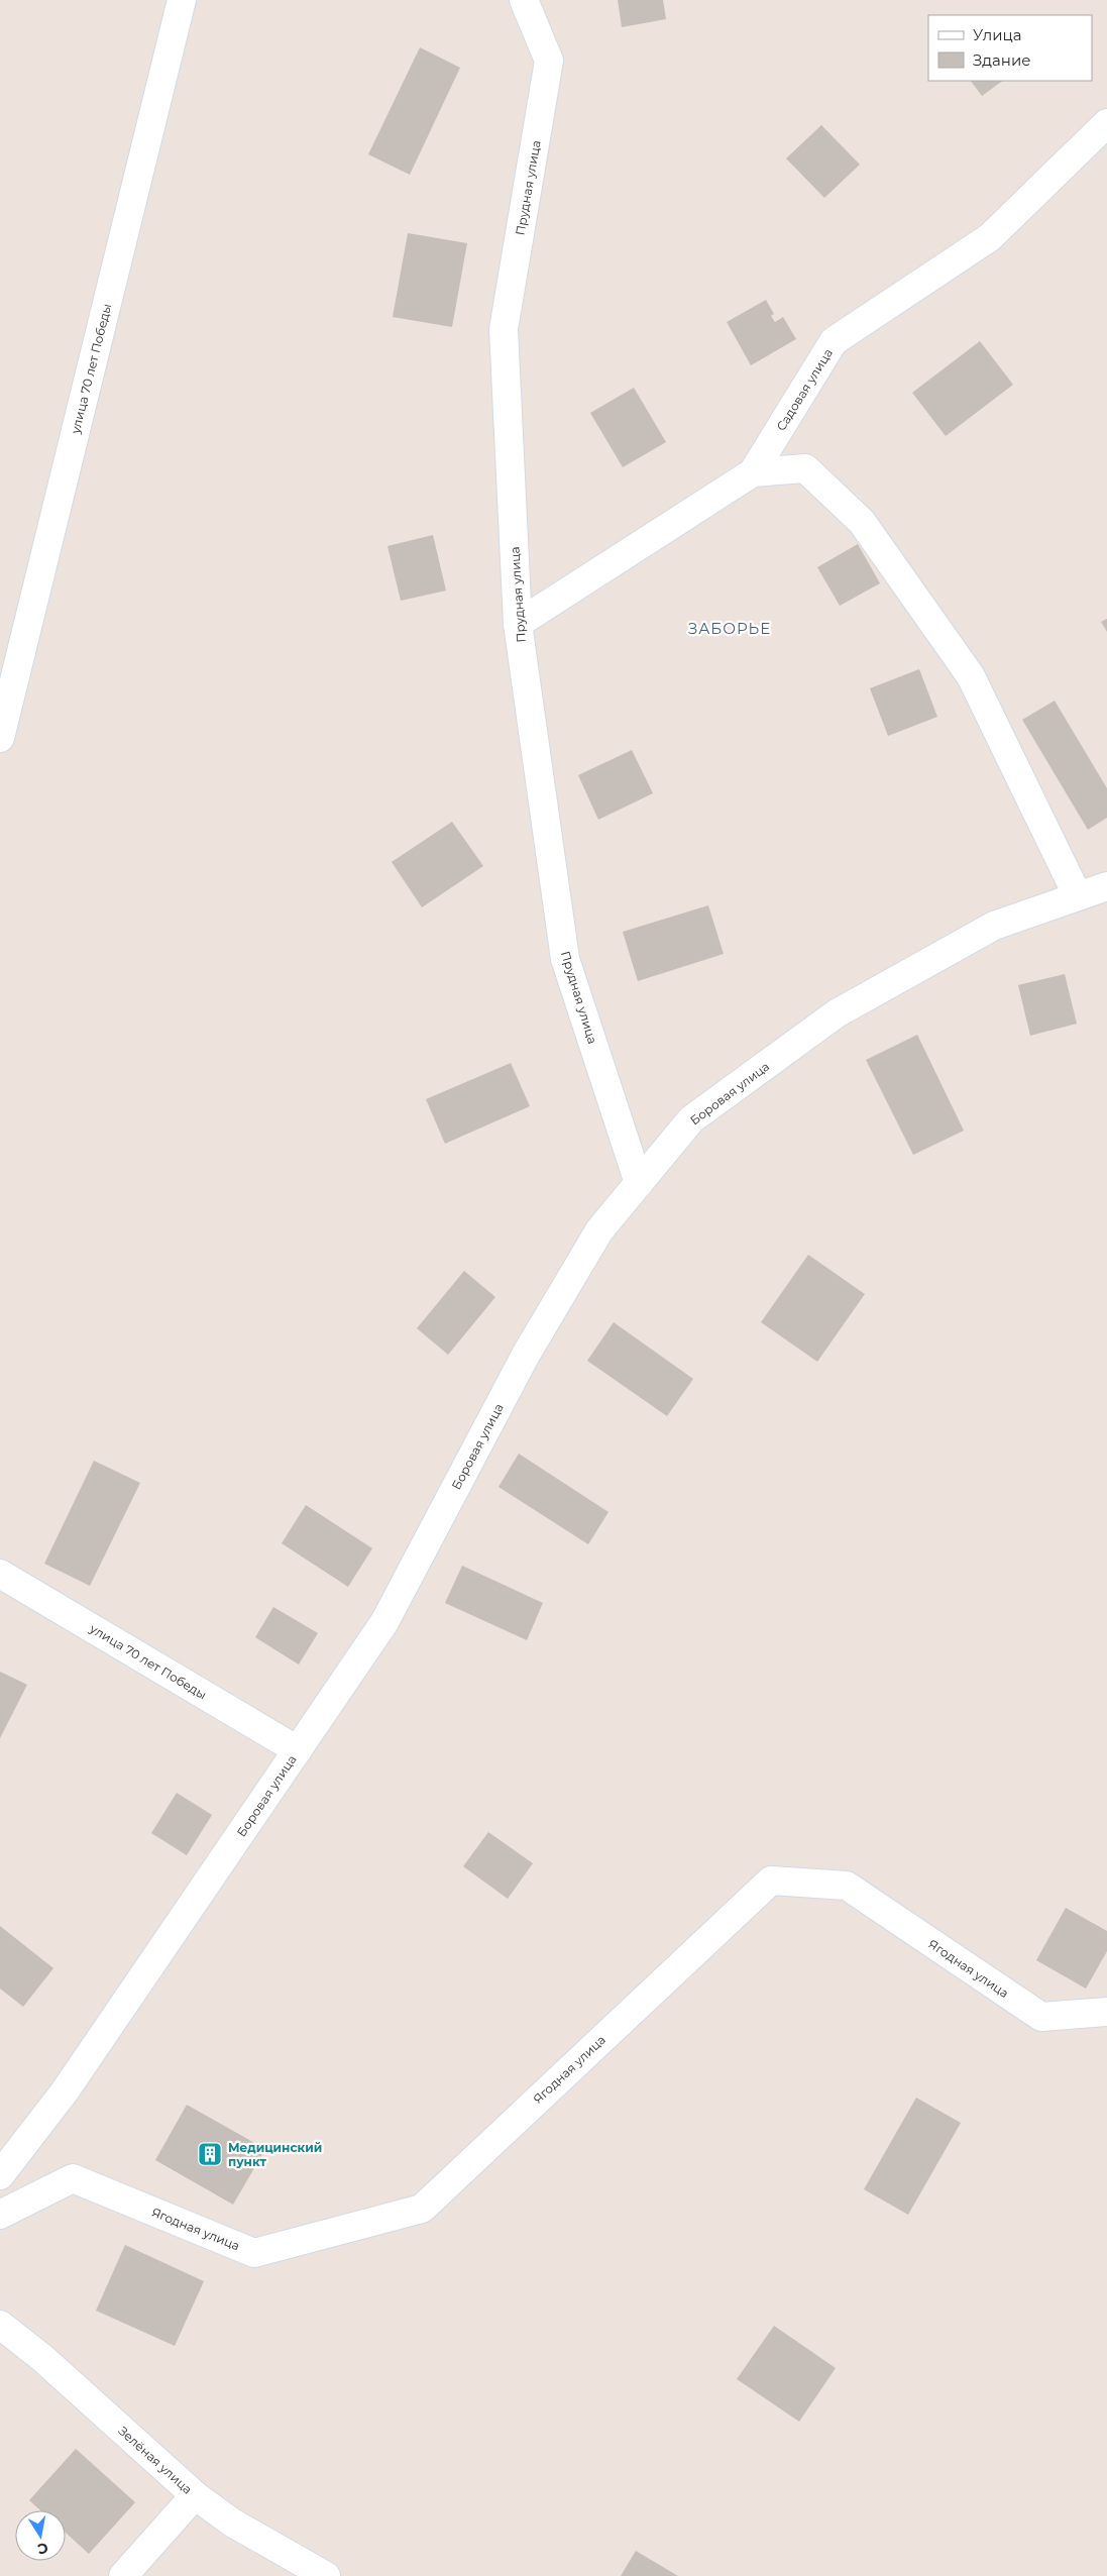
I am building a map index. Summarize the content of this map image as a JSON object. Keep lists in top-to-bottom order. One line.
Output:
{"streets":{"street":["Прудная улица","улица 70 лет Победы","Садовая улица","Боровая улица","Ягодная улица","Зелёная улица"]},"crossings":[["Прудная улица","Садовая улица"],["Прудная улица","Боровая улица"],["улица 70 лет Победы","Боровая улица"]],"districts":["ЗАБОРЬЕ"],"places":{"building":["Медицинский пункт"]},"legend":["Улица","Здание"],"north":"bottom"}
